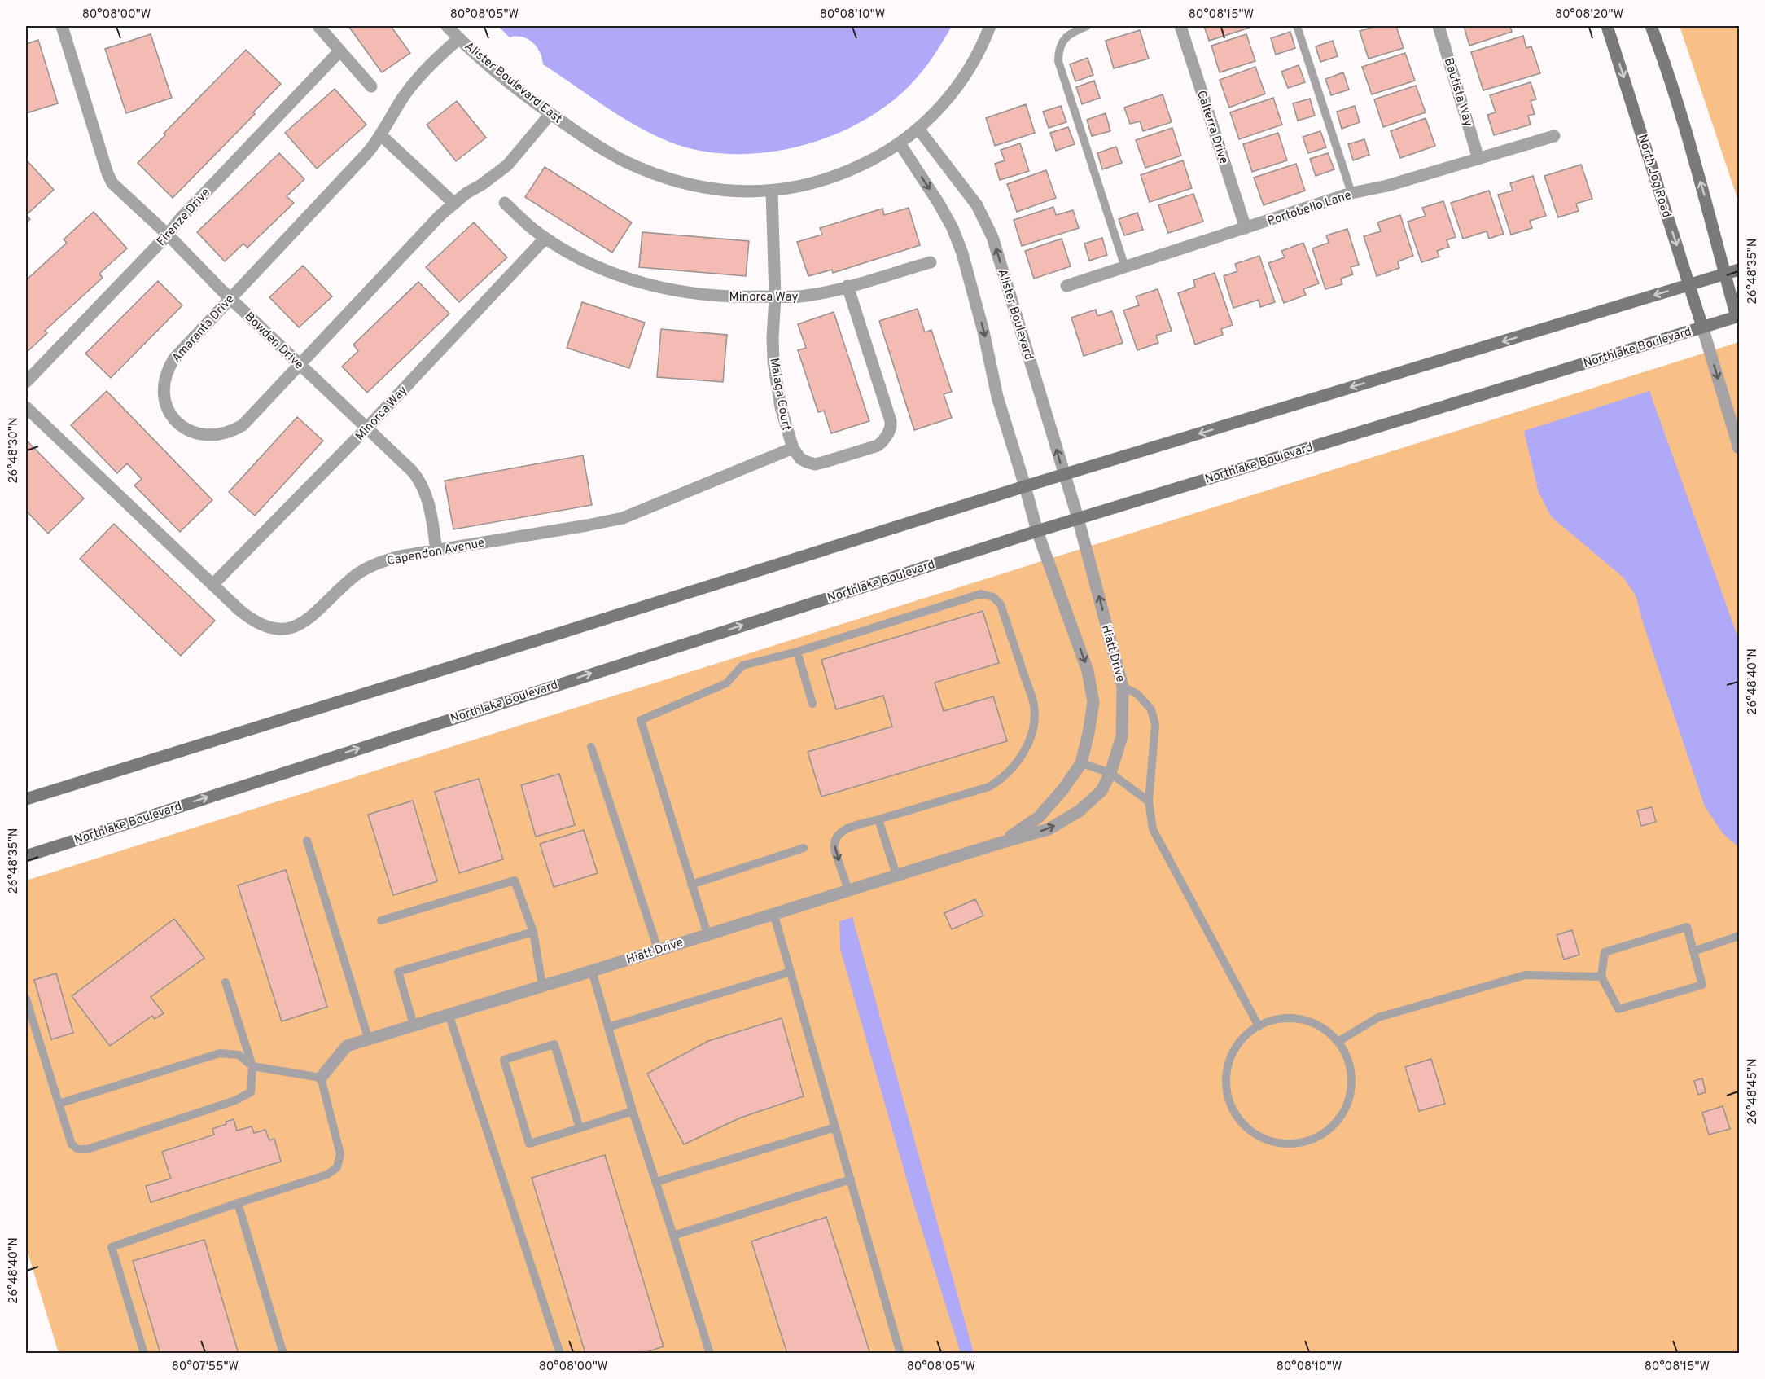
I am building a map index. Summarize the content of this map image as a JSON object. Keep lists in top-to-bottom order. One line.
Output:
{"streets":{"main road":["North Jog Road","Northlake Boulevard"],"street":["Alister Boulevard East","Bautista Way","Calterra Drive","Portobello Lane","Firenze Drive","Minorca Way","Alister Boulevard","Amaranta Drive","Bowden Drive","Malaga Court","Capendon Avenue","Hiatt Drive"]},"crossings":[["Alister Boulevard East","Alister Boulevard"],["Alister Boulevard East","Amaranta Drive"],["Alister Boulevard East","Malaga Court"],["Bautista Way","Portobello Lane"],["Calterra Drive","Portobello Lane"],["North Jog Road","Northlake Boulevard"],["Firenze Drive","Bowden Drive"],["Minorca Way","Bowden Drive"],["Minorca Way","Malaga Court"],["Minorca Way","Capendon Avenue"],["Alister Boulevard","Northlake Boulevard"],["Alister Boulevard","Hiatt Drive"],["Amaranta Drive","Bowden Drive"],["Bowden Drive","Capendon Avenue"],["Northlake Boulevard","Hiatt Drive"],["Malaga Court","Capendon Avenue"]],"coordinates":["80°08'00\"W","80°08'05\"W","80°08'10\"W","80°08'15\"W","80°08'20\"W","26°48'35\"N","26°48'30\"N","26°48'40\"N","26°48'45\"N","80°07'55\"W"]}
